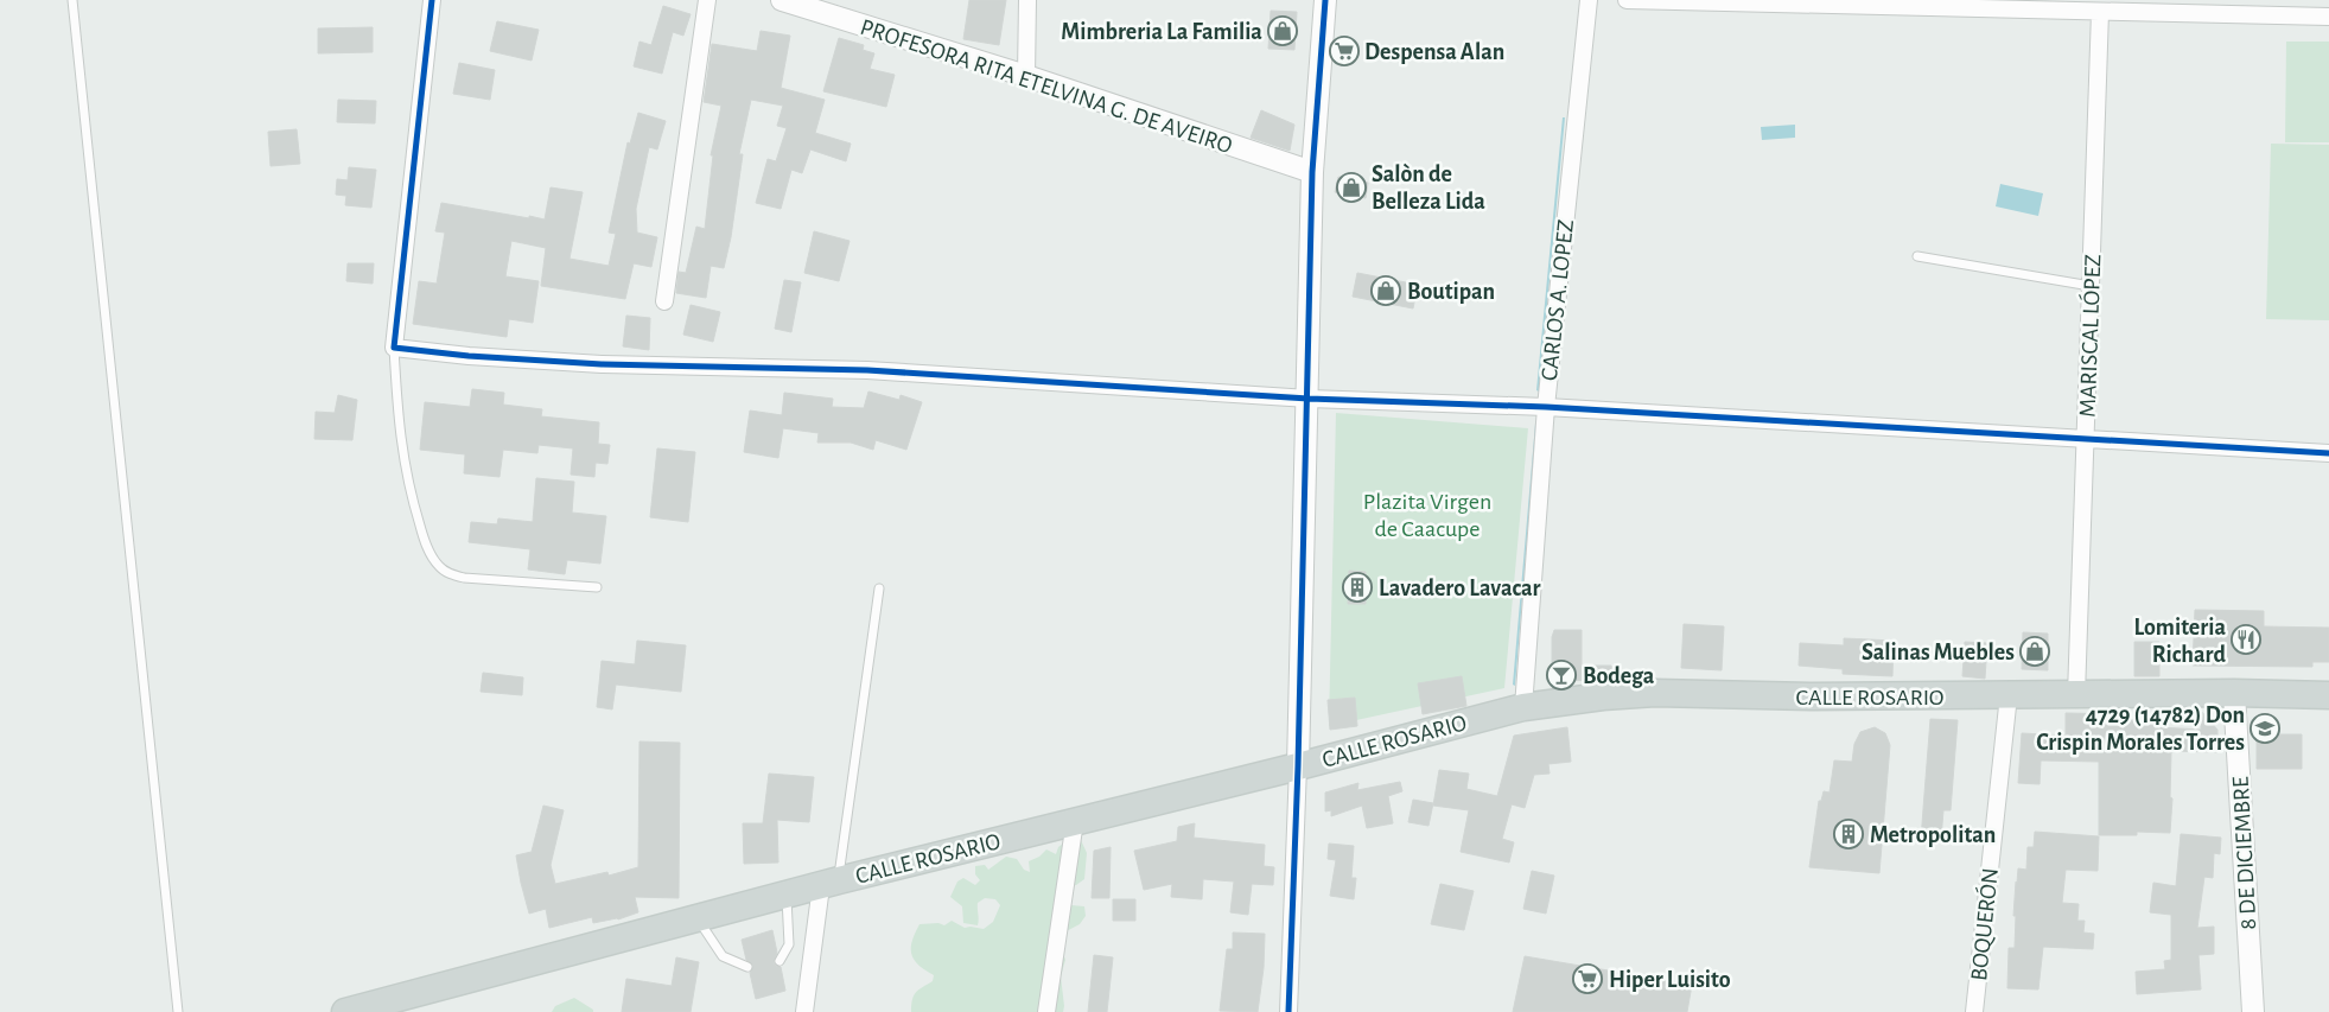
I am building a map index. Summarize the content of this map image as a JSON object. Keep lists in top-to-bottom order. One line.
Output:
{"streets":{"main road":["CALLE ROSARIO"],"street":["PROFESORA RITA ETELVINA G. DE AVEIRO","CARLOS A. LOPEZ","MARISCAL LÓPEZ","8 DE DICIEMBRE","BOQUERÓN"]},"crossings":[["CARLOS A. LOPEZ","CALLE ROSARIO"],["MARISCAL LÓPEZ","CALLE ROSARIO"],["CALLE ROSARIO","8 DE DICIEMBRE"],["CALLE ROSARIO","BOQUERÓN"]],"parks":["Plazita Virgen de Caacupe"],"places":{"shop":["Mimbreria La Familia","Salòn de Belleza Lida","Boutipan","Salinas Muebles"],"supermarket":["Despensa Alan","Hiper Luisito"],"building":["Lavadero Lavacar","Metropolitan"],"restaurant":["Lomiteria Richard"],"bar":["Bodega"],"school or university":["4729 (14782) Don Crispin Morales Torres"]}}
